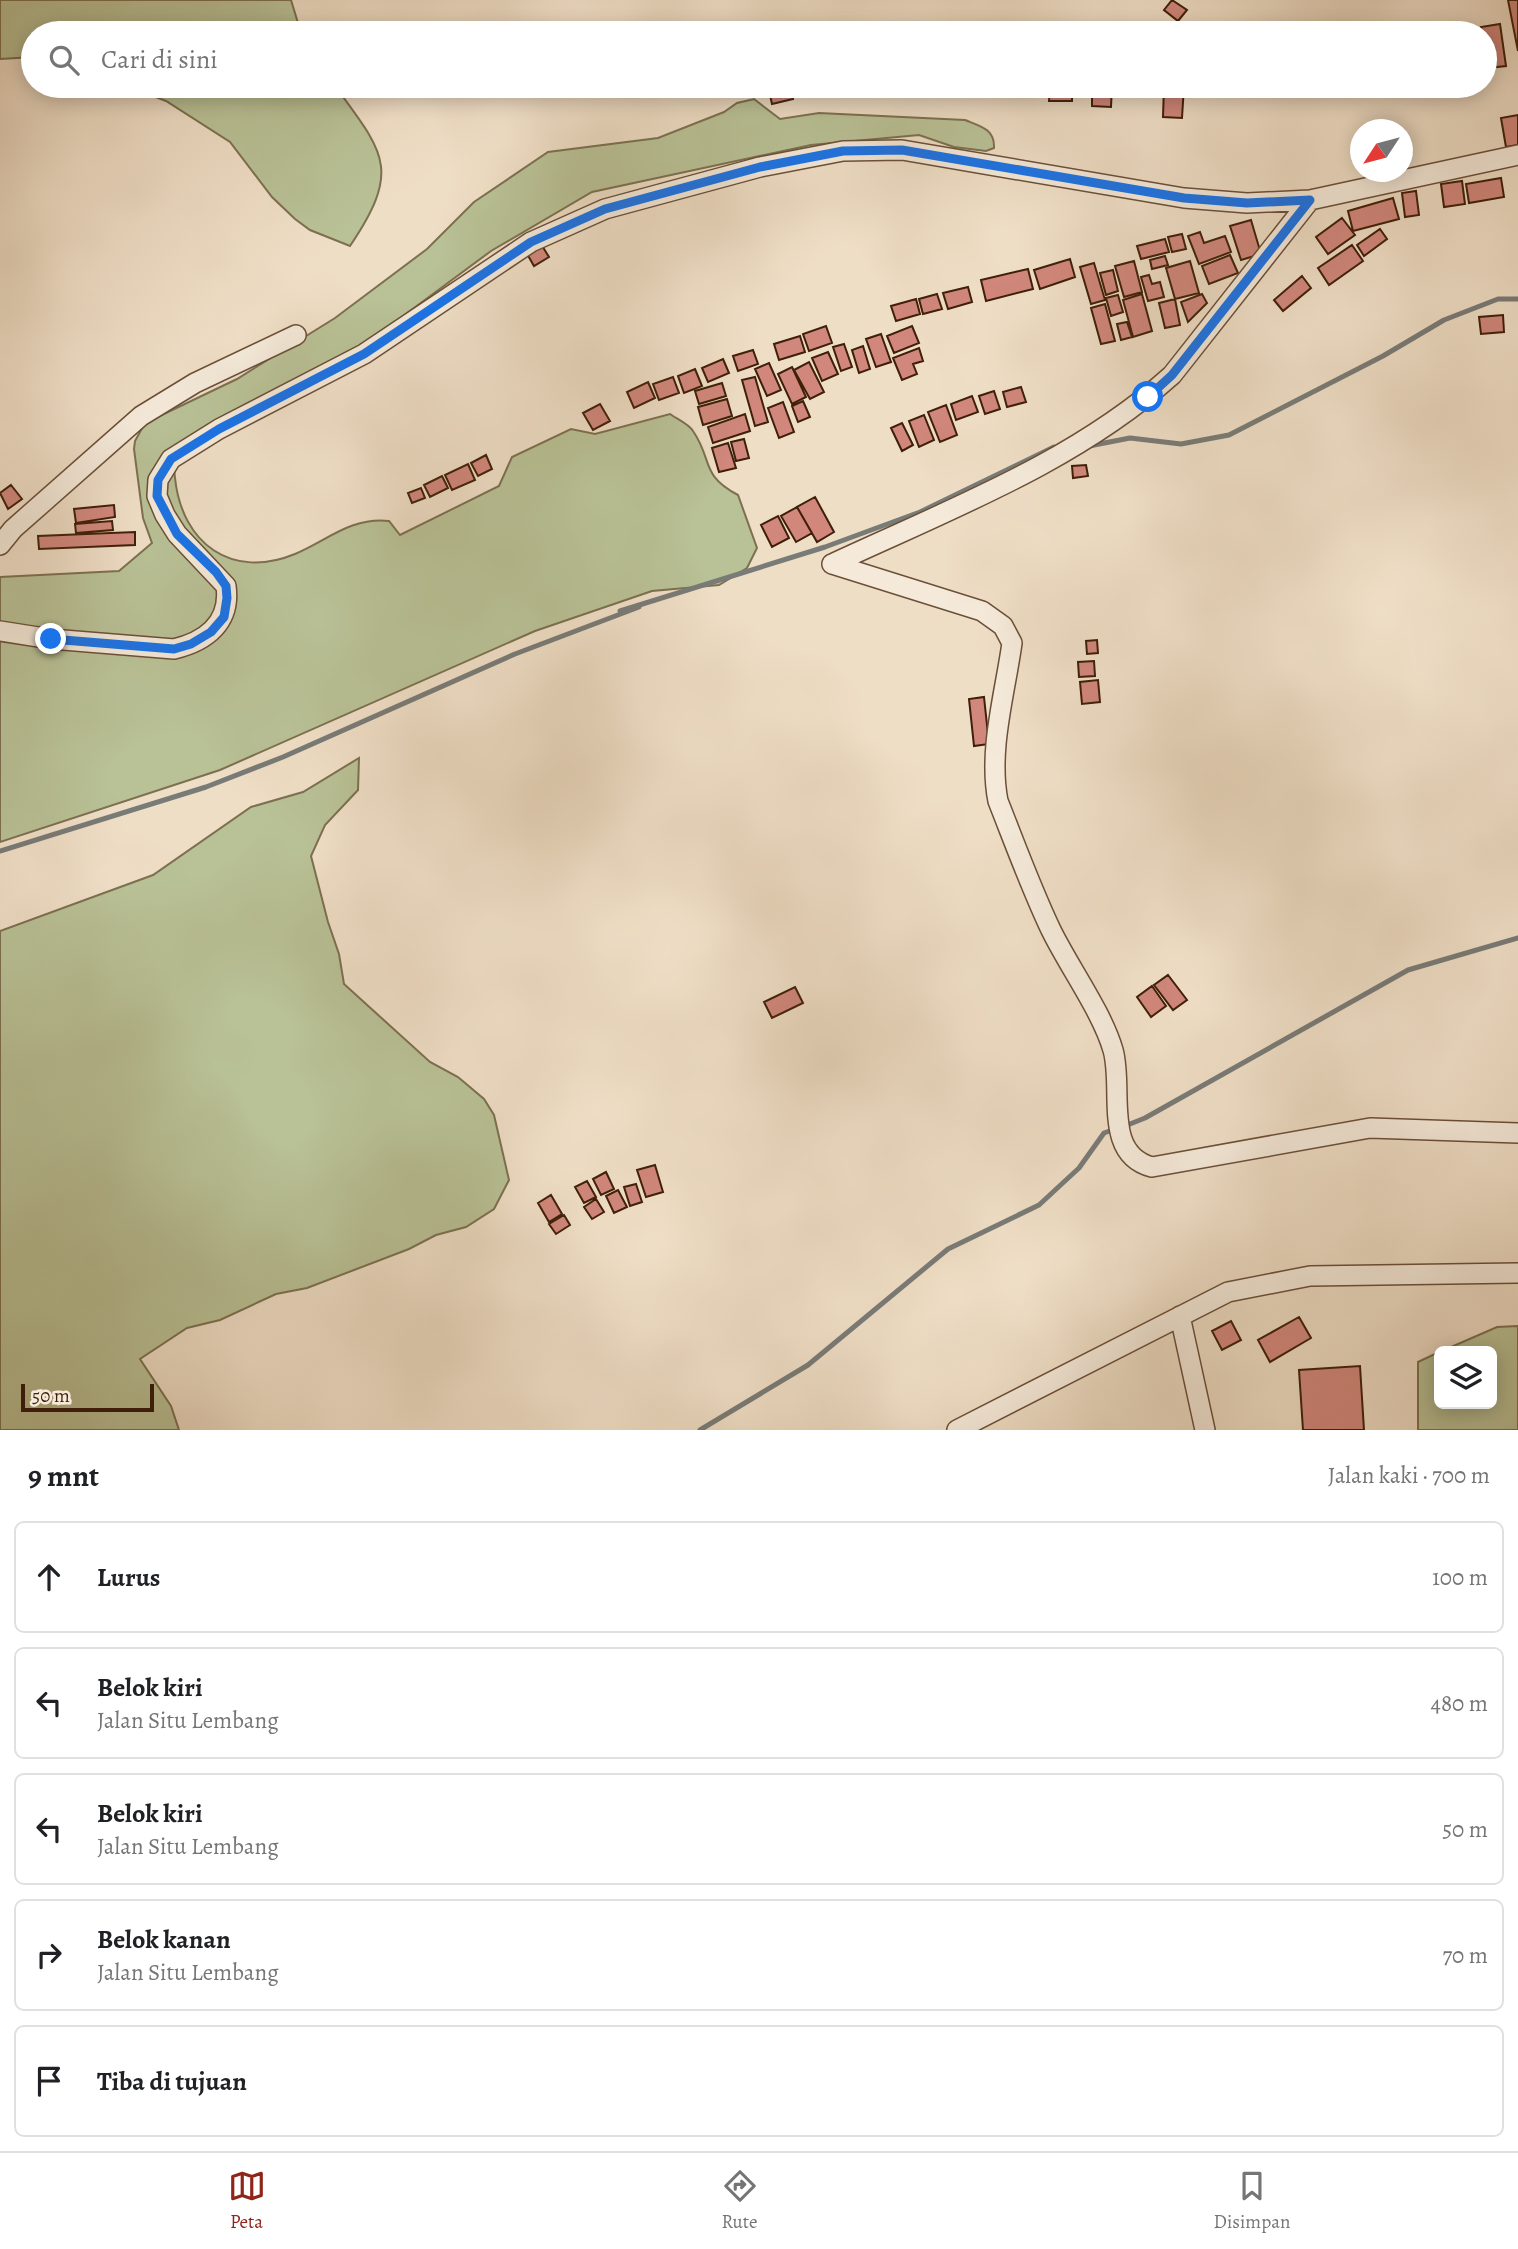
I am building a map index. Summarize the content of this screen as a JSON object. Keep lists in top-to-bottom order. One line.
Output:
{"scale_bar":"50 m","north":"bottom left","page":{"search":"Cari di sini","scale":"50 m","heading":["9 mnt","Jalan kaki · 700 m"],"list":[["Lurus","100 m"],["Belok kiri","Jalan Situ Lembang","480 m"],["Belok kiri","Jalan Situ Lembang","50 m"],["Belok kanan","Jalan Situ Lembang","70 m"],"Tiba di tujuan"],"nav":["Peta","Rute","Disimpan"]}}
